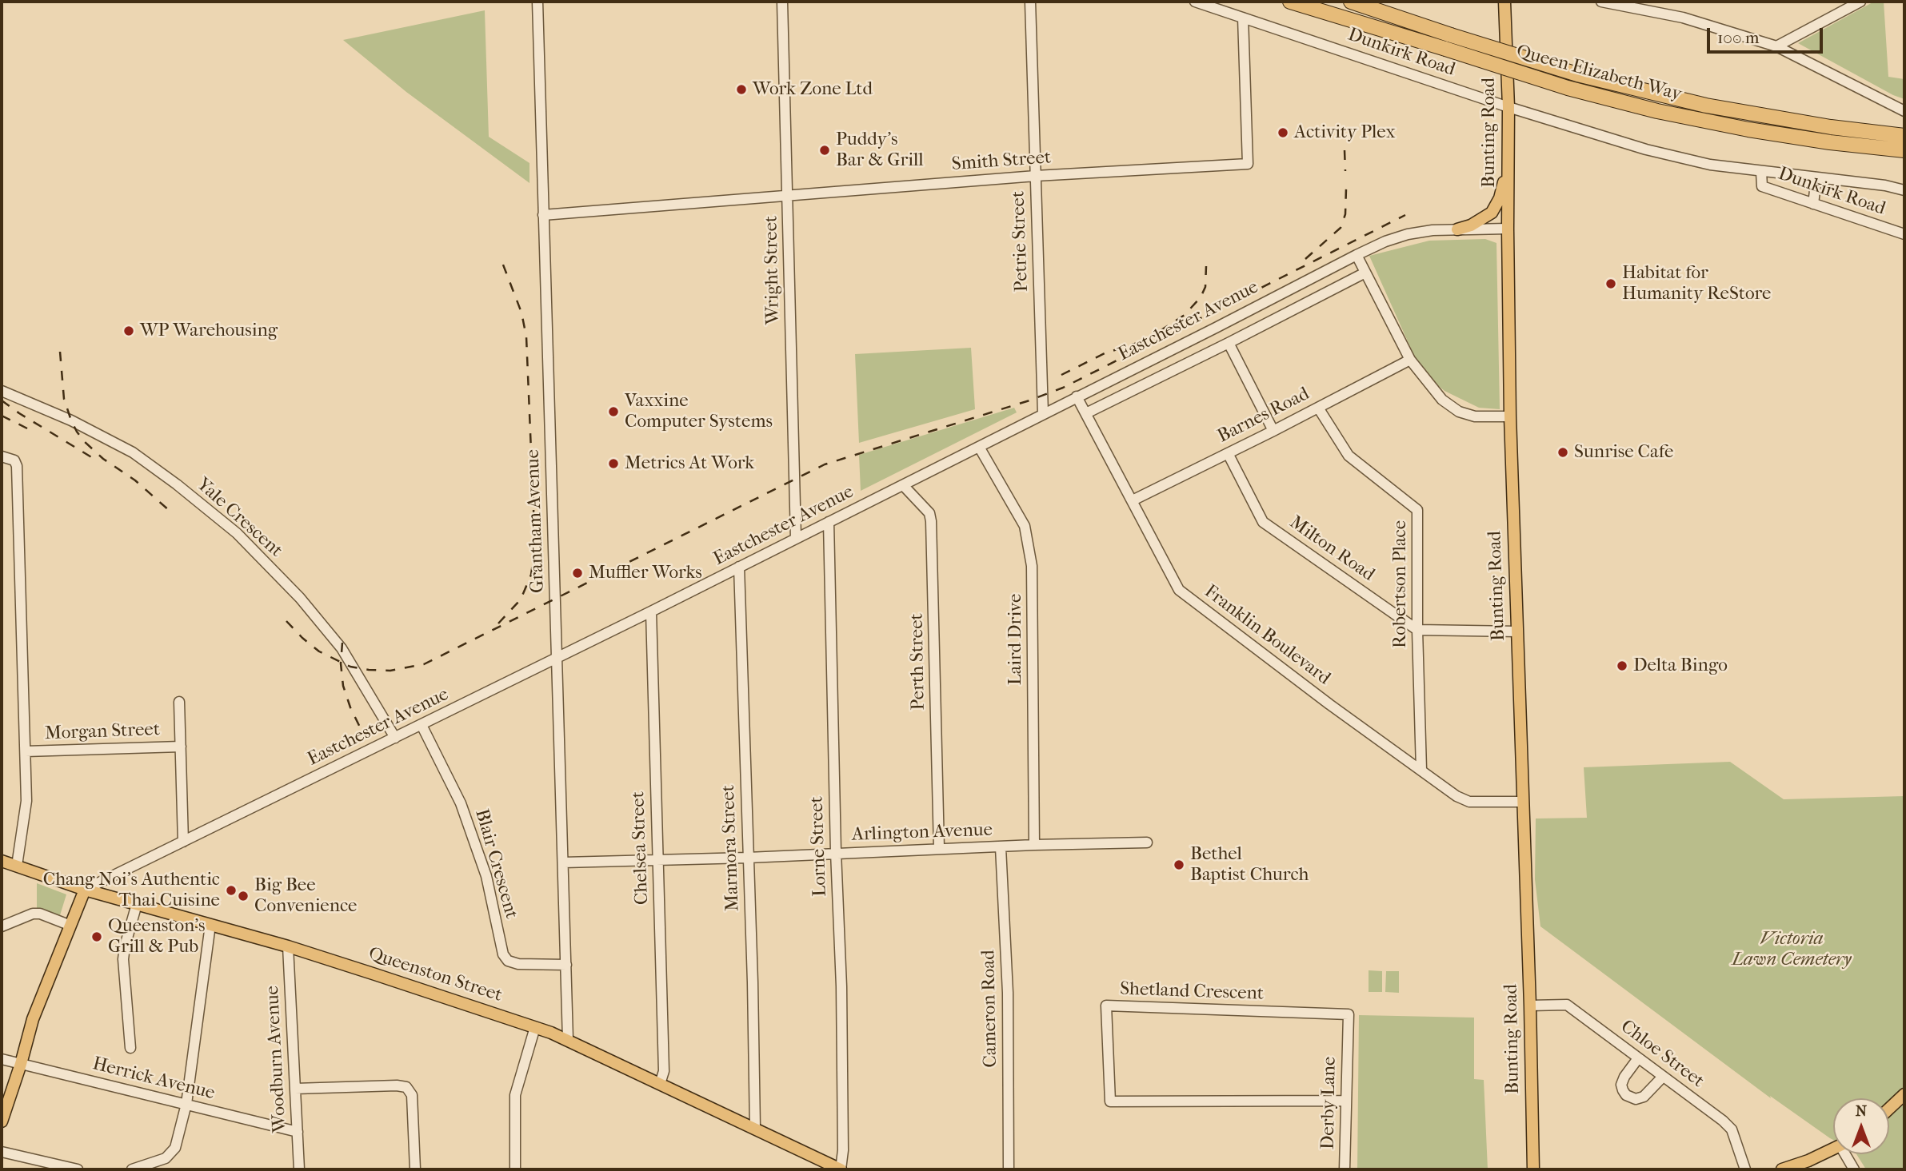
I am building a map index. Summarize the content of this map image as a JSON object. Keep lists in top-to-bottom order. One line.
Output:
{"streets":{"highway":["Queen Elizabeth Way"],"main road":["Bunting Road","Queenston Street"],"street":["Dunkirk Road","Smith Street","Petrie Street","Wright Street","Eastchester Avenue","Barnes Road","Yale Crescent","Grantham Avenue","Milton Road","Robertson Place","Franklin Boulevard","Laird Drive","Perth Street","Morgan Street","Arlington Avenue","Lorne Street","Chelsea Street","Marmora Street","Blair Crescent","Shetland Crescent","Cameron Road","Chloe Street","Woodburn Avenue","Herrick Avenue","Derby Lane"]},"crossings":[["Dunkirk Road","Bunting Road"],["Dunkirk Road","Smith Street"],["Bunting Road","Eastchester Avenue"],["Bunting Road","Franklin Boulevard"],["Bunting Road","Chloe Street"],["Smith Street","Petrie Street"],["Smith Street","Wright Street"],["Smith Street","Grantham Avenue"],["Petrie Street","Eastchester Avenue"],["Wright Street","Eastchester Avenue"],["Eastchester Avenue","Yale Crescent"],["Eastchester Avenue","Grantham Avenue"],["Eastchester Avenue","Franklin Boulevard"],["Eastchester Avenue","Laird Drive"],["Eastchester Avenue","Perth Street"],["Eastchester Avenue","Lorne Street"],["Eastchester Avenue","Chelsea Street"],["Eastchester Avenue","Marmora Street"],["Eastchester Avenue","Blair Crescent"],["Eastchester Avenue","Queenston Street"],["Barnes Road","Milton Road"],["Barnes Road","Robertson Place"],["Barnes Road","Franklin Boulevard"],["Grantham Avenue","Arlington Avenue"],["Grantham Avenue","Blair Crescent"],["Grantham Avenue","Queenston Street"],["Milton Road","Robertson Place"],["Robertson Place","Franklin Boulevard"],["Laird Drive","Arlington Avenue"],["Perth Street","Arlington Avenue"],["Arlington Avenue","Lorne Street"],["Arlington Avenue","Chelsea Street"],["Arlington Avenue","Marmora Street"],["Arlington Avenue","Cameron Road"],["Lorne Street","Queenston Street"],["Chelsea Street","Queenston Street"],["Marmora Street","Queenston Street"],["Queenston Street","Woodburn Avenue"],["Shetland Crescent","Derby Lane"],["Woodburn Avenue","Herrick Avenue"]],"parks":["Victoria Lawn Cemetery"],"places":["Work Zone Ltd","Activity Plex","Puddy's Bar & Grill","Habitat for Humanity ReStore","WP Warehousing","Vaxxine Computer Systems","Sunrise Cafe","Metrics At Work","Muffler Works","Delta Bingo","Bethel Baptist Church","Chang Noi's Authentic Thai Cuisine","Big Bee Convenience","Queenston's Grill & Pub"],"scale_bar":"100 m","north":"top"}
